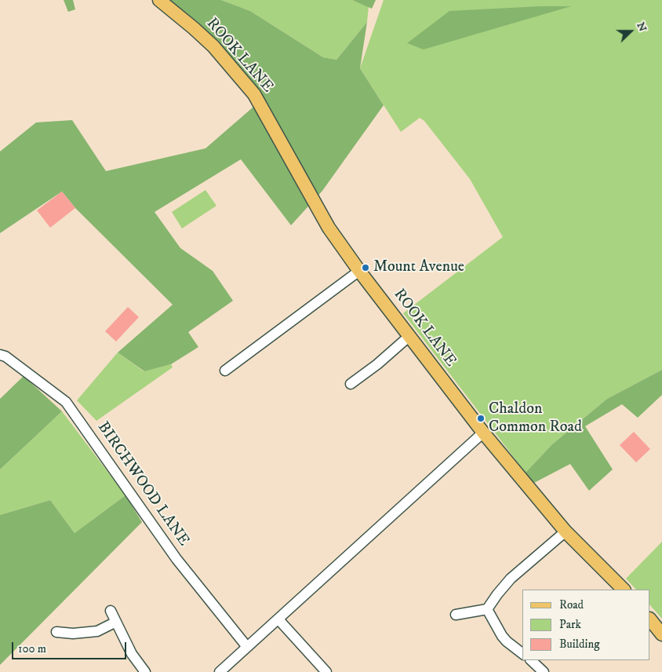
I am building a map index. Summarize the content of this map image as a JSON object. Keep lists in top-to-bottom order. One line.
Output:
{"streets":{"main road":["ROOK LANE"],"street":["BIRCHWOOD LANE"]},"places":["Mount Avenue","Chaldon Common Road"],"legend":["Road","Park","Building"],"scale_bar":"100 m","north":"right"}
